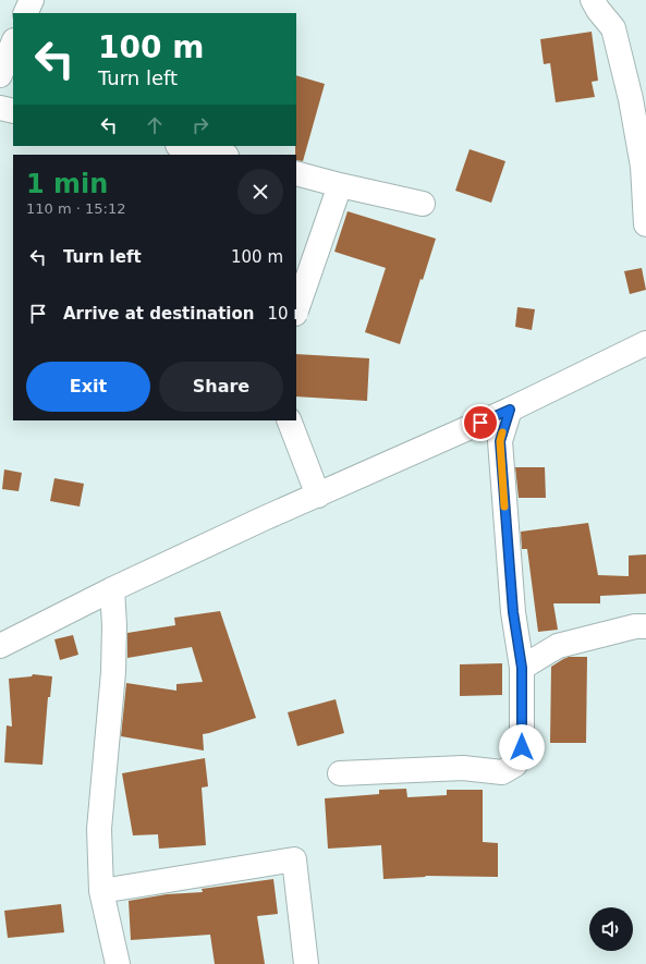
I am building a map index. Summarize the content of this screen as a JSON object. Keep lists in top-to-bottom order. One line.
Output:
{"page":{"turn":["100 m","Turn left"],"heading":["1 min","110 m · 15:12"],"list":[{"name":"Turn left","value":"100 m"},{"name":"Arrive at destination","value":"10 m"}],"buttons":["Exit","Share"]}}
